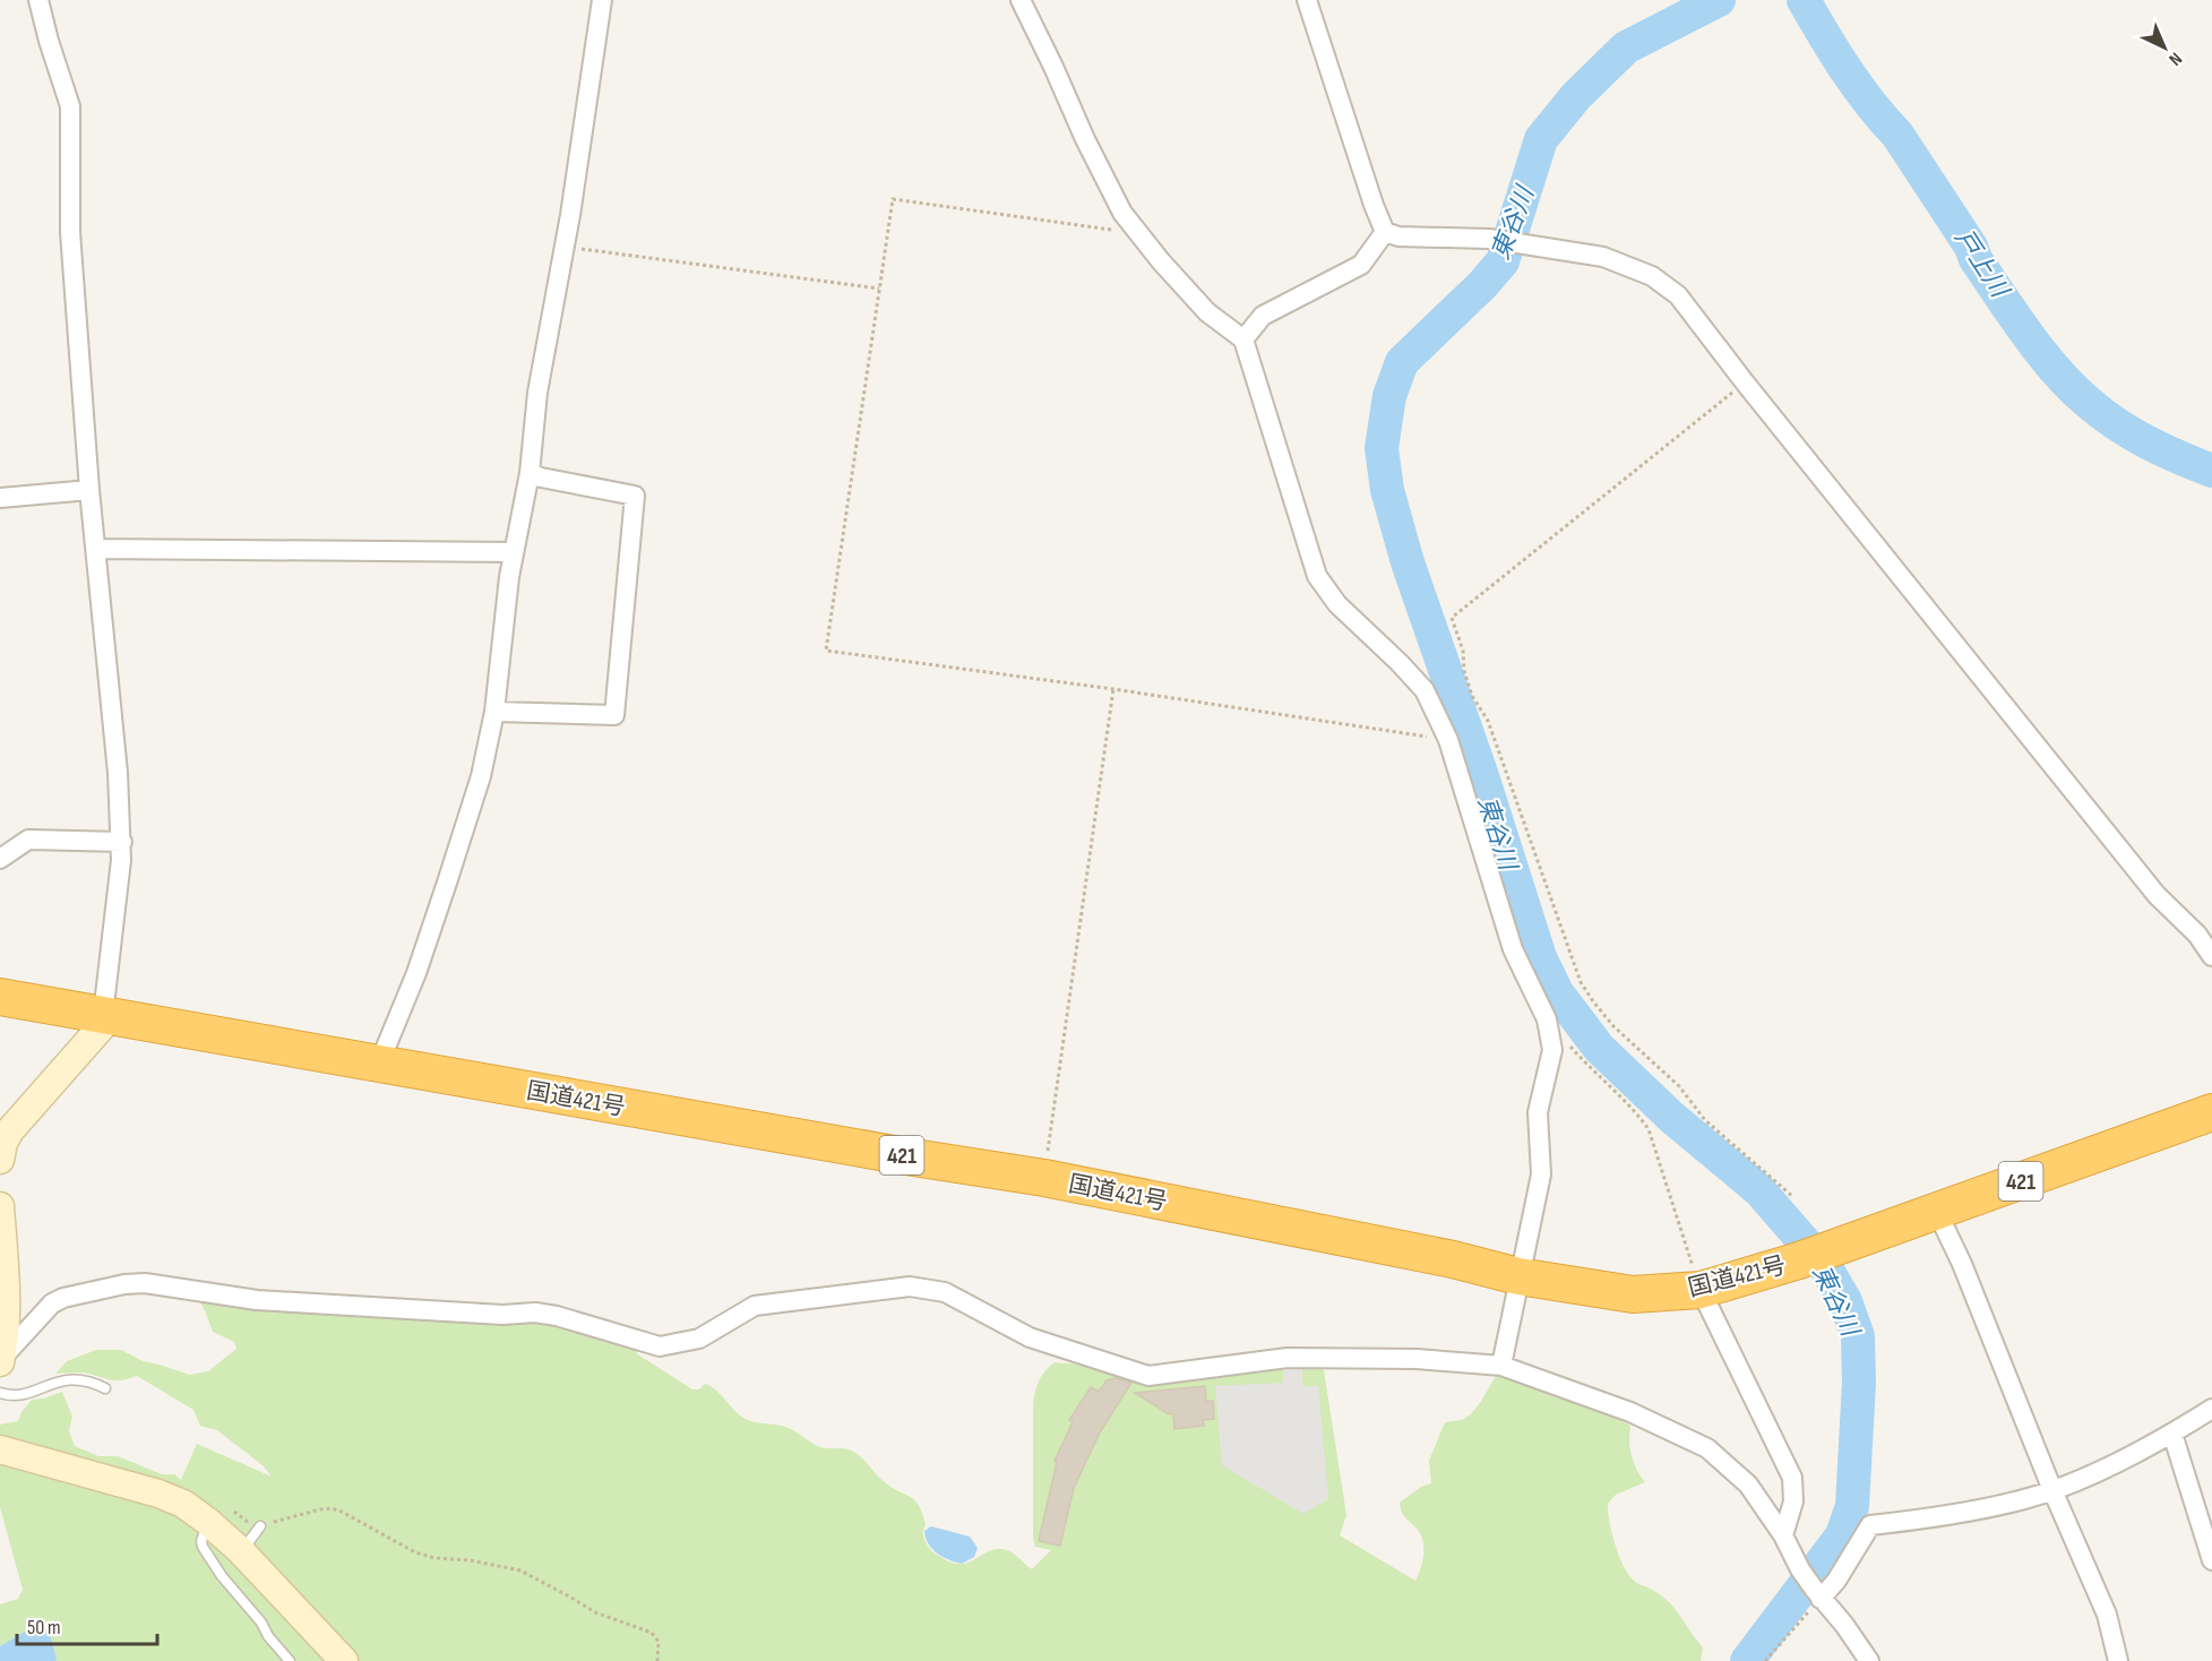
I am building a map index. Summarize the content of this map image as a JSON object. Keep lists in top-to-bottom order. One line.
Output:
{"streets":{"highway":["国道421号","421"]},"water":["東谷川","戸上川"],"scale_bar":"50 m","north":"bottom right"}
